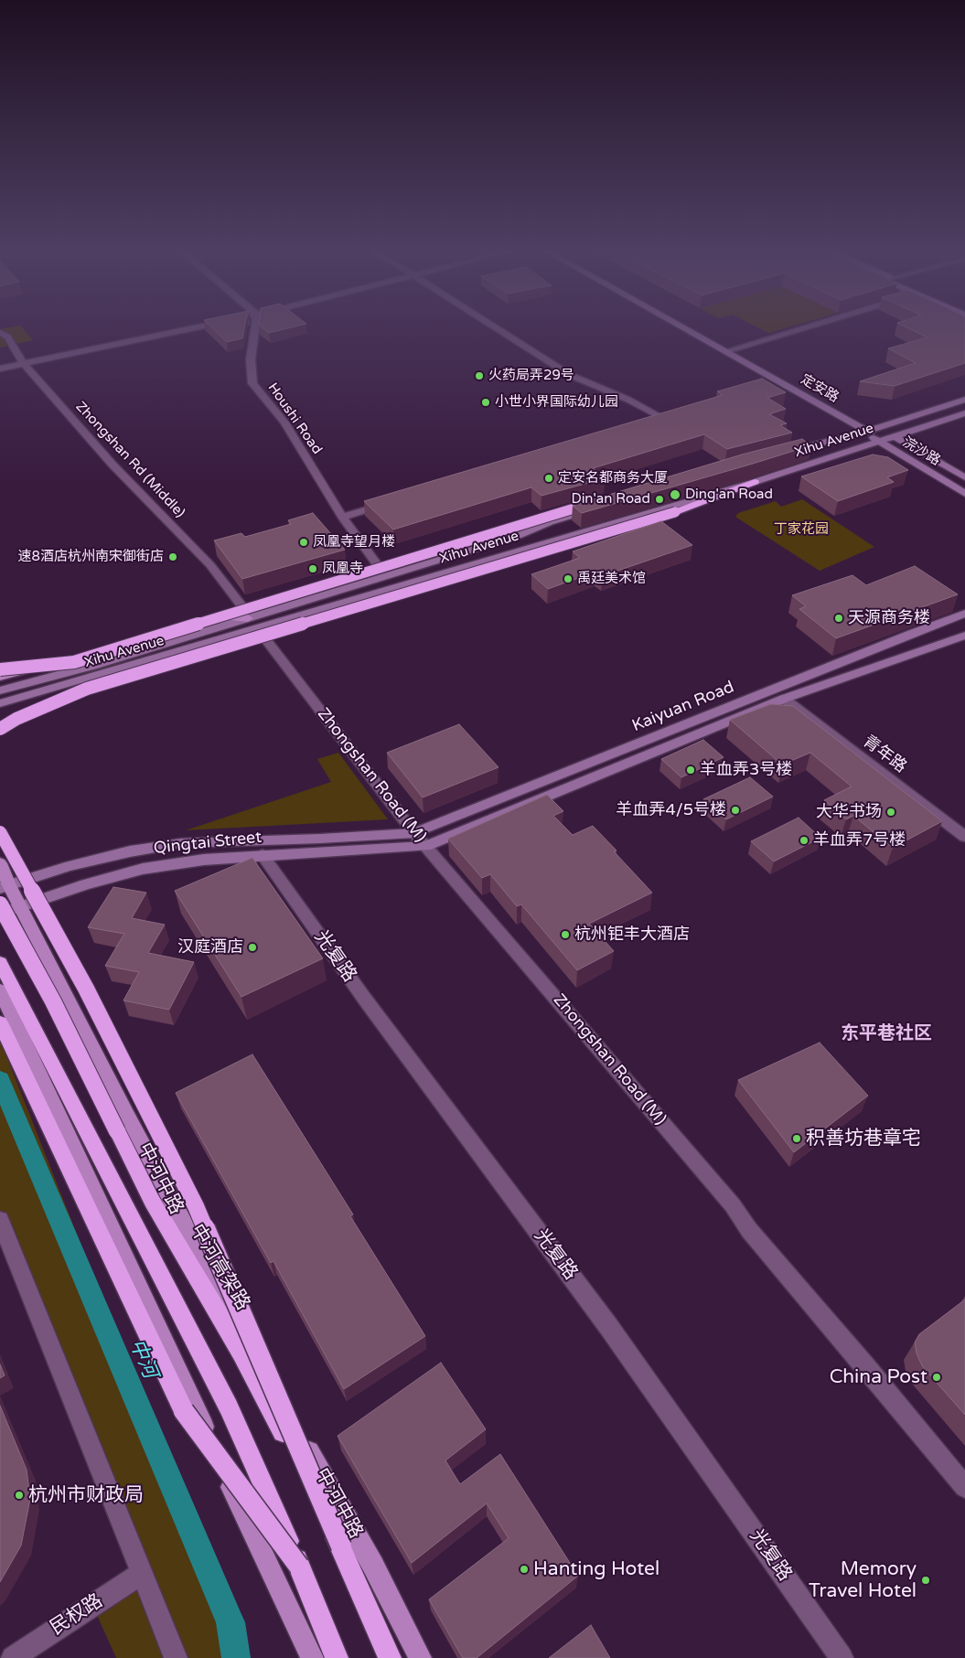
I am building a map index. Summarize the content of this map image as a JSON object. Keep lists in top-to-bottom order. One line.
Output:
{"streets":{"highway":["中河高架路"],"main road":["定安路","Xihu Avenue","浣沙路","Kaiyuan Road","Qingtai Street","中河中路"],"street":["Houshi Road","Zhongshan Rd (Middle)","青年路","Zhongshan Road (M)","光复路","民权路"]},"crossings":[["定安路","Xihu Avenue"],["定安路","浣沙路"],["Xihu Avenue","浣沙路"],["Xihu Avenue","Zhongshan Road (M)"],["Kaiyuan Road","青年路"],["Kaiyuan Road","Zhongshan Road (M)"],["Kaiyuan Road","Qingtai Street"],["Zhongshan Road (M)","Qingtai Street"],["Qingtai Street","光复路"],["Qingtai Street","中河中路"]],"districts":["东平巷社区"],"water":["中河"],"parks":["丁家花园"],"places":["火药局弄29号","小世小界国际幼儿园","定安名都商务大厦","Ding'an Road","Din'an Road","凤凰寺望月楼","速8酒店杭州南宋御街店","凤凰寺","禹廷美术馆","天源商务楼","羊血弄3号楼","羊血弄4/5号楼","大华书场","羊血弄7号楼","杭州钜丰大酒店","汉庭酒店","积善坊巷章宅","China Post","杭州市财政局","Hanting Hotel","Memory Travel Hotel"]}
